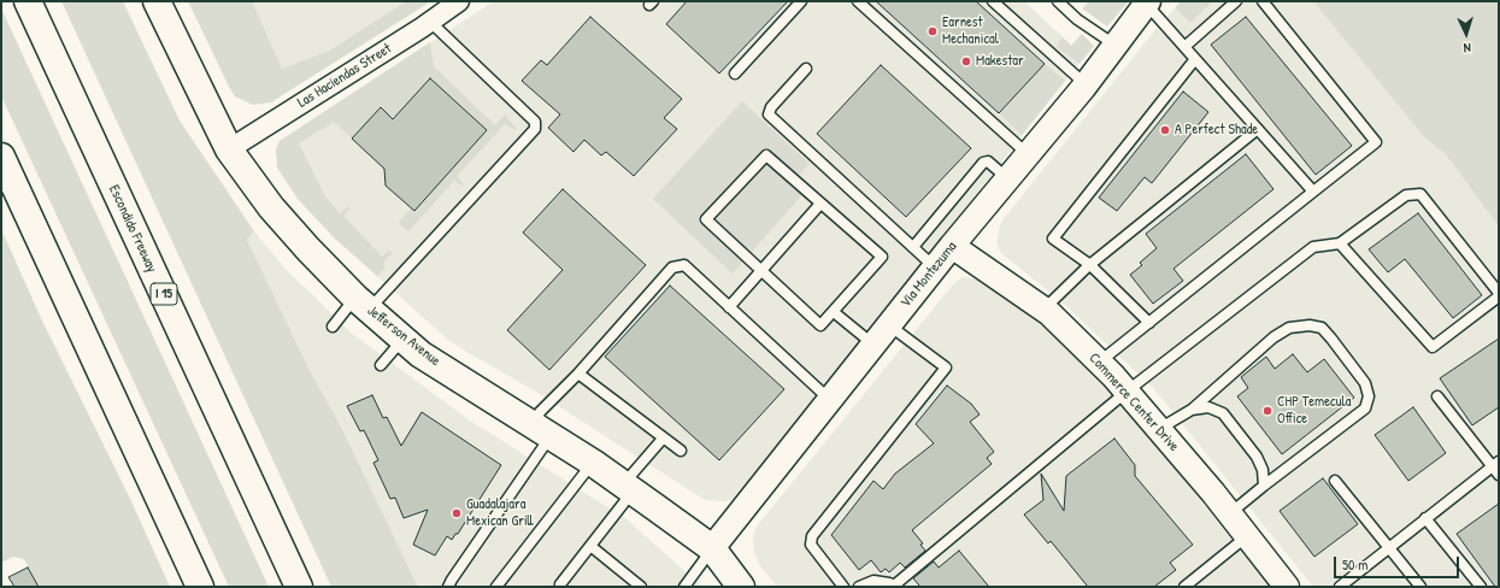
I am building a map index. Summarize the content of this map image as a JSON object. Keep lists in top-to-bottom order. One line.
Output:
{"streets":{"main road":["Escondido Freeway","I 15","Jefferson Avenue"],"street":["Las Haciendas Street","Via Montezuma","Commerce Center Drive"]},"crossings":[["Las Haciendas Street","Jefferson Avenue"],["Via Montezuma","Jefferson Avenue"],["Via Montezuma","Commerce Center Drive"]],"places":["Earnest Mechanical","Makestar","A Perfect Shade","CHP Temecula Office","Guadalajara Mexican Grill"],"scale_bar":"50 m","north":"bottom"}
